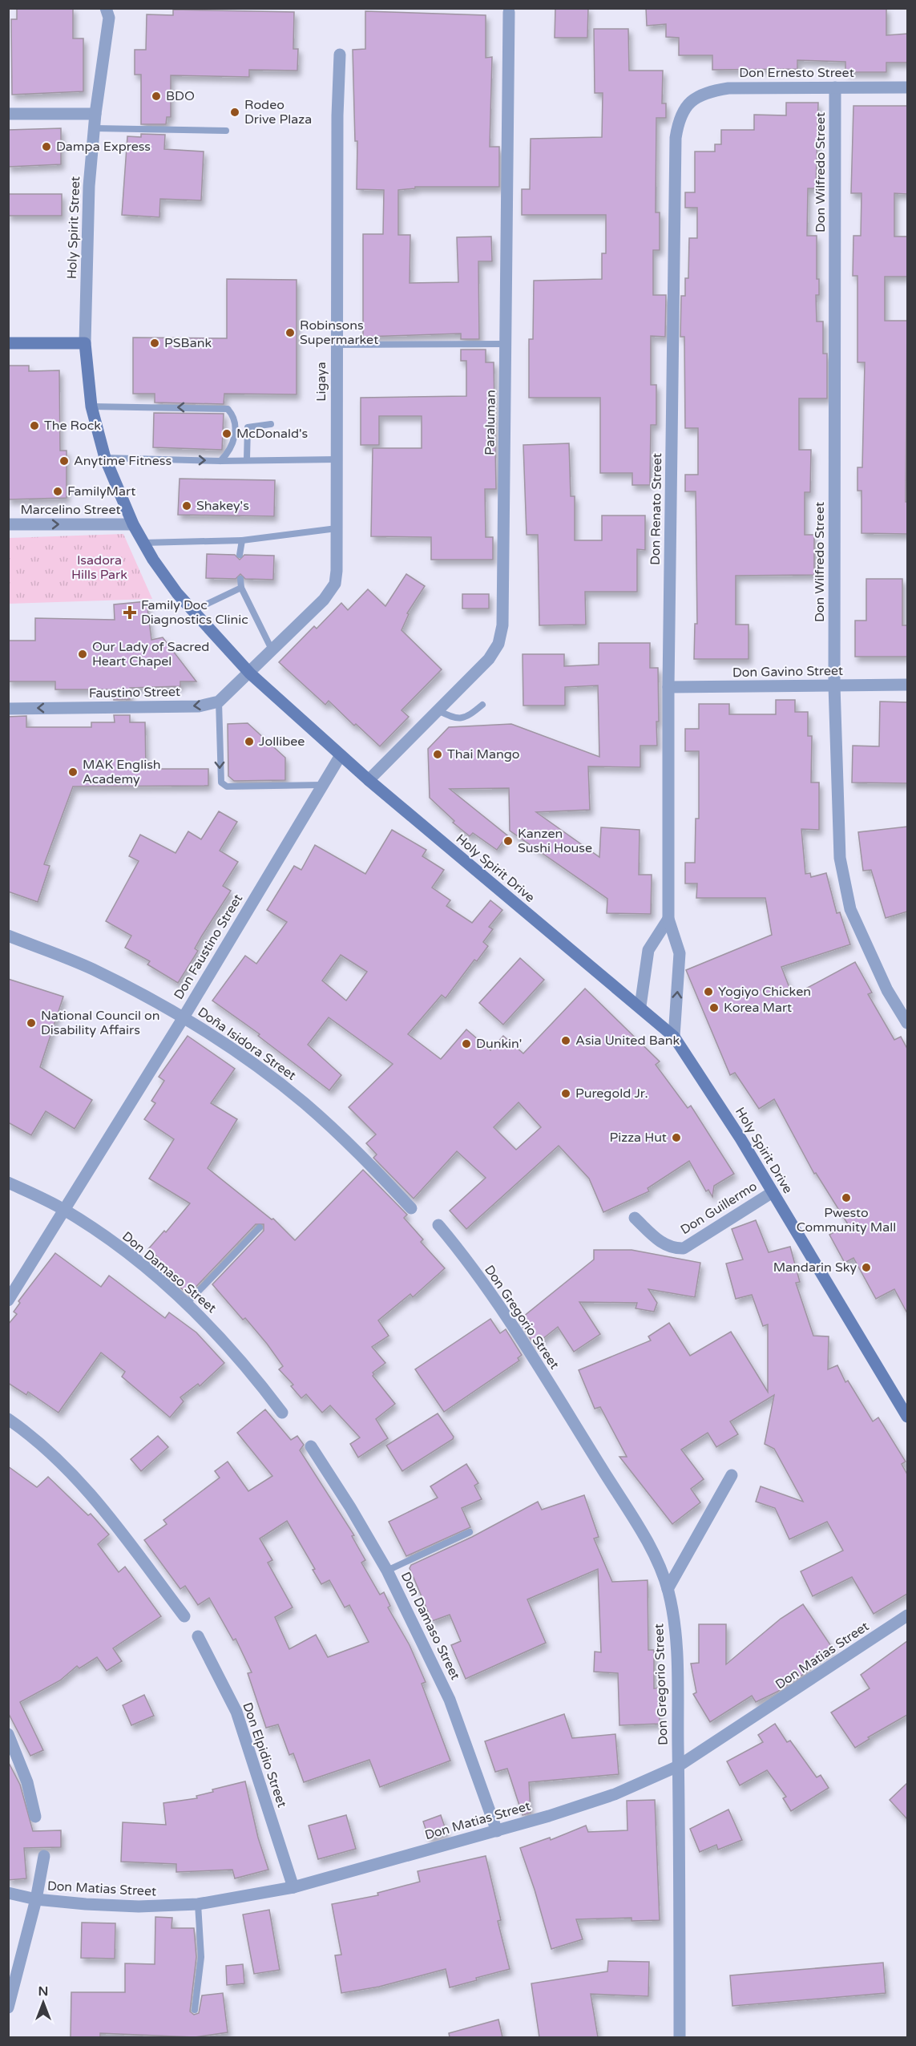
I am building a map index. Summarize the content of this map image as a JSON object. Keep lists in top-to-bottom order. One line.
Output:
{"streets":{"main road":["Holy Spirit Drive"],"street":["Don Ernesto Street","Don Wilfredo Street","Holy Spirit Street","Ligaya","Paraluman","Don Renato Street","Marcelino Street","Don Gavino Street","Faustino Street","Don Faustino Street","Doña Isidora Street","Don Guillermo","Don Damaso Street","Don Gregorio Street","Don Matias Street","Don Elpidio Street"]},"crossings":[["Don Ernesto Street","Don Wilfredo Street"],["Don Ernesto Street","Don Renato Street"],["Don Wilfredo Street","Don Gavino Street"],["Holy Spirit Street","Holy Spirit Drive"],["Ligaya","Holy Spirit Drive"],["Paraluman","Holy Spirit Drive"],["Don Renato Street","Don Gavino Street"],["Don Renato Street","Holy Spirit Drive"],["Marcelino Street","Holy Spirit Drive"],["Holy Spirit Drive","Don Faustino Street"],["Holy Spirit Drive","Don Guillermo"],["Don Faustino Street","Doña Isidora Street"],["Don Faustino Street","Don Damaso Street"],["Don Damaso Street","Don Matias Street"],["Don Gregorio Street","Don Matias Street"],["Don Matias Street","Don Elpidio Street"]],"one_way":["Marcelino Street","Faustino Street"],"parks":["Isadora Hills Park"],"places":{"other":["BDO","Rodeo Drive Plaza","Dampa Express","Robinsons Supermarket","PSBank","The Rock","McDonald's","Anytime Fitness","FamilyMart","Shakey's","Our Lady of Sacred Heart Chapel","Jollibee","Thai Mango","MAK English Academy","Kanzen Sushi House","Yogiyo Chicken","Korea Mart","National Council on Disability Affairs","Asia United Bank","Dunkin'","Puregold Jr.","Pizza Hut","Pwesto Community Mall","Mandarin Sky"],"health":["Family Doc Diagnostics Clinic"]},"north":"top"}
